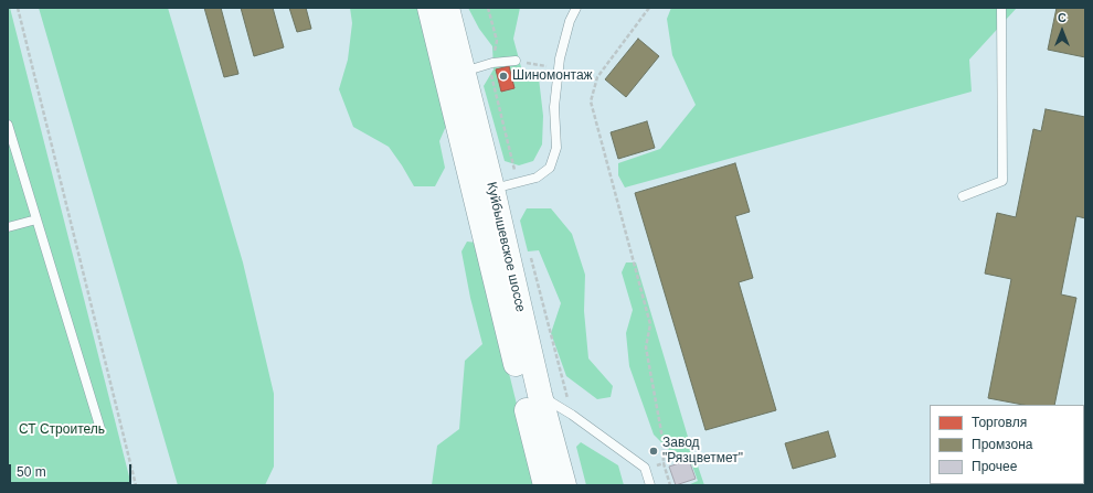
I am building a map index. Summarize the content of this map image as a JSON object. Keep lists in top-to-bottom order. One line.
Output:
{"streets":{"main road":["Куйбышевское шоссе"]},"parks":["СТ Строитель"],"places":["Шиномонтаж","Завод \"Рязцветмет\""],"legend":["Торговля","Промзона","Прочее"],"scale_bar":"50 m","north":"top"}
